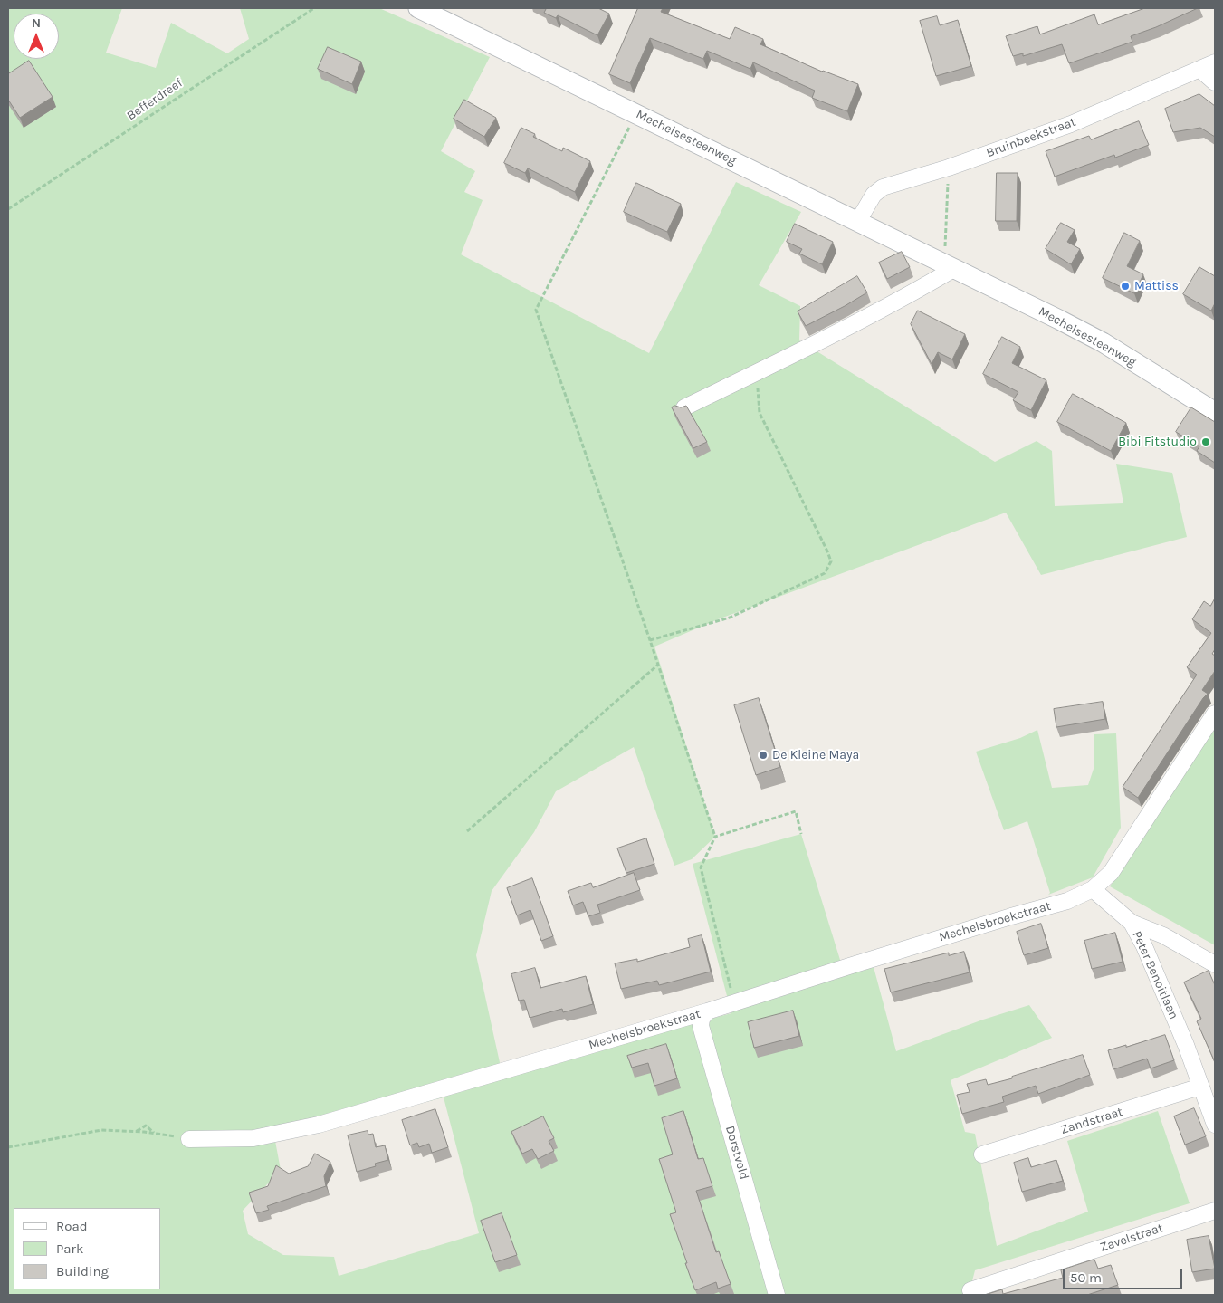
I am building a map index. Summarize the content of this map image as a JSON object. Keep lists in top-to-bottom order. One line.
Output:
{"streets":{"street":["Mechelsesteenweg","Bruinbeekstraat","Mechelsbroekstraat","Peter Benoitlaan","Zandstraat","Dorstveld","Zavelstraat"],"path":["Befferdreef"]},"crossings":[["Mechelsesteenweg","Bruinbeekstraat"],["Mechelsbroekstraat","Peter Benoitlaan"],["Mechelsbroekstraat","Dorstveld"],["Peter Benoitlaan","Zandstraat"]],"places":["Mattiss","Bibi Fitstudio","De Kleine Maya"],"legend":["Road","Park","Building"],"scale_bar":"50 m","north":"top"}
